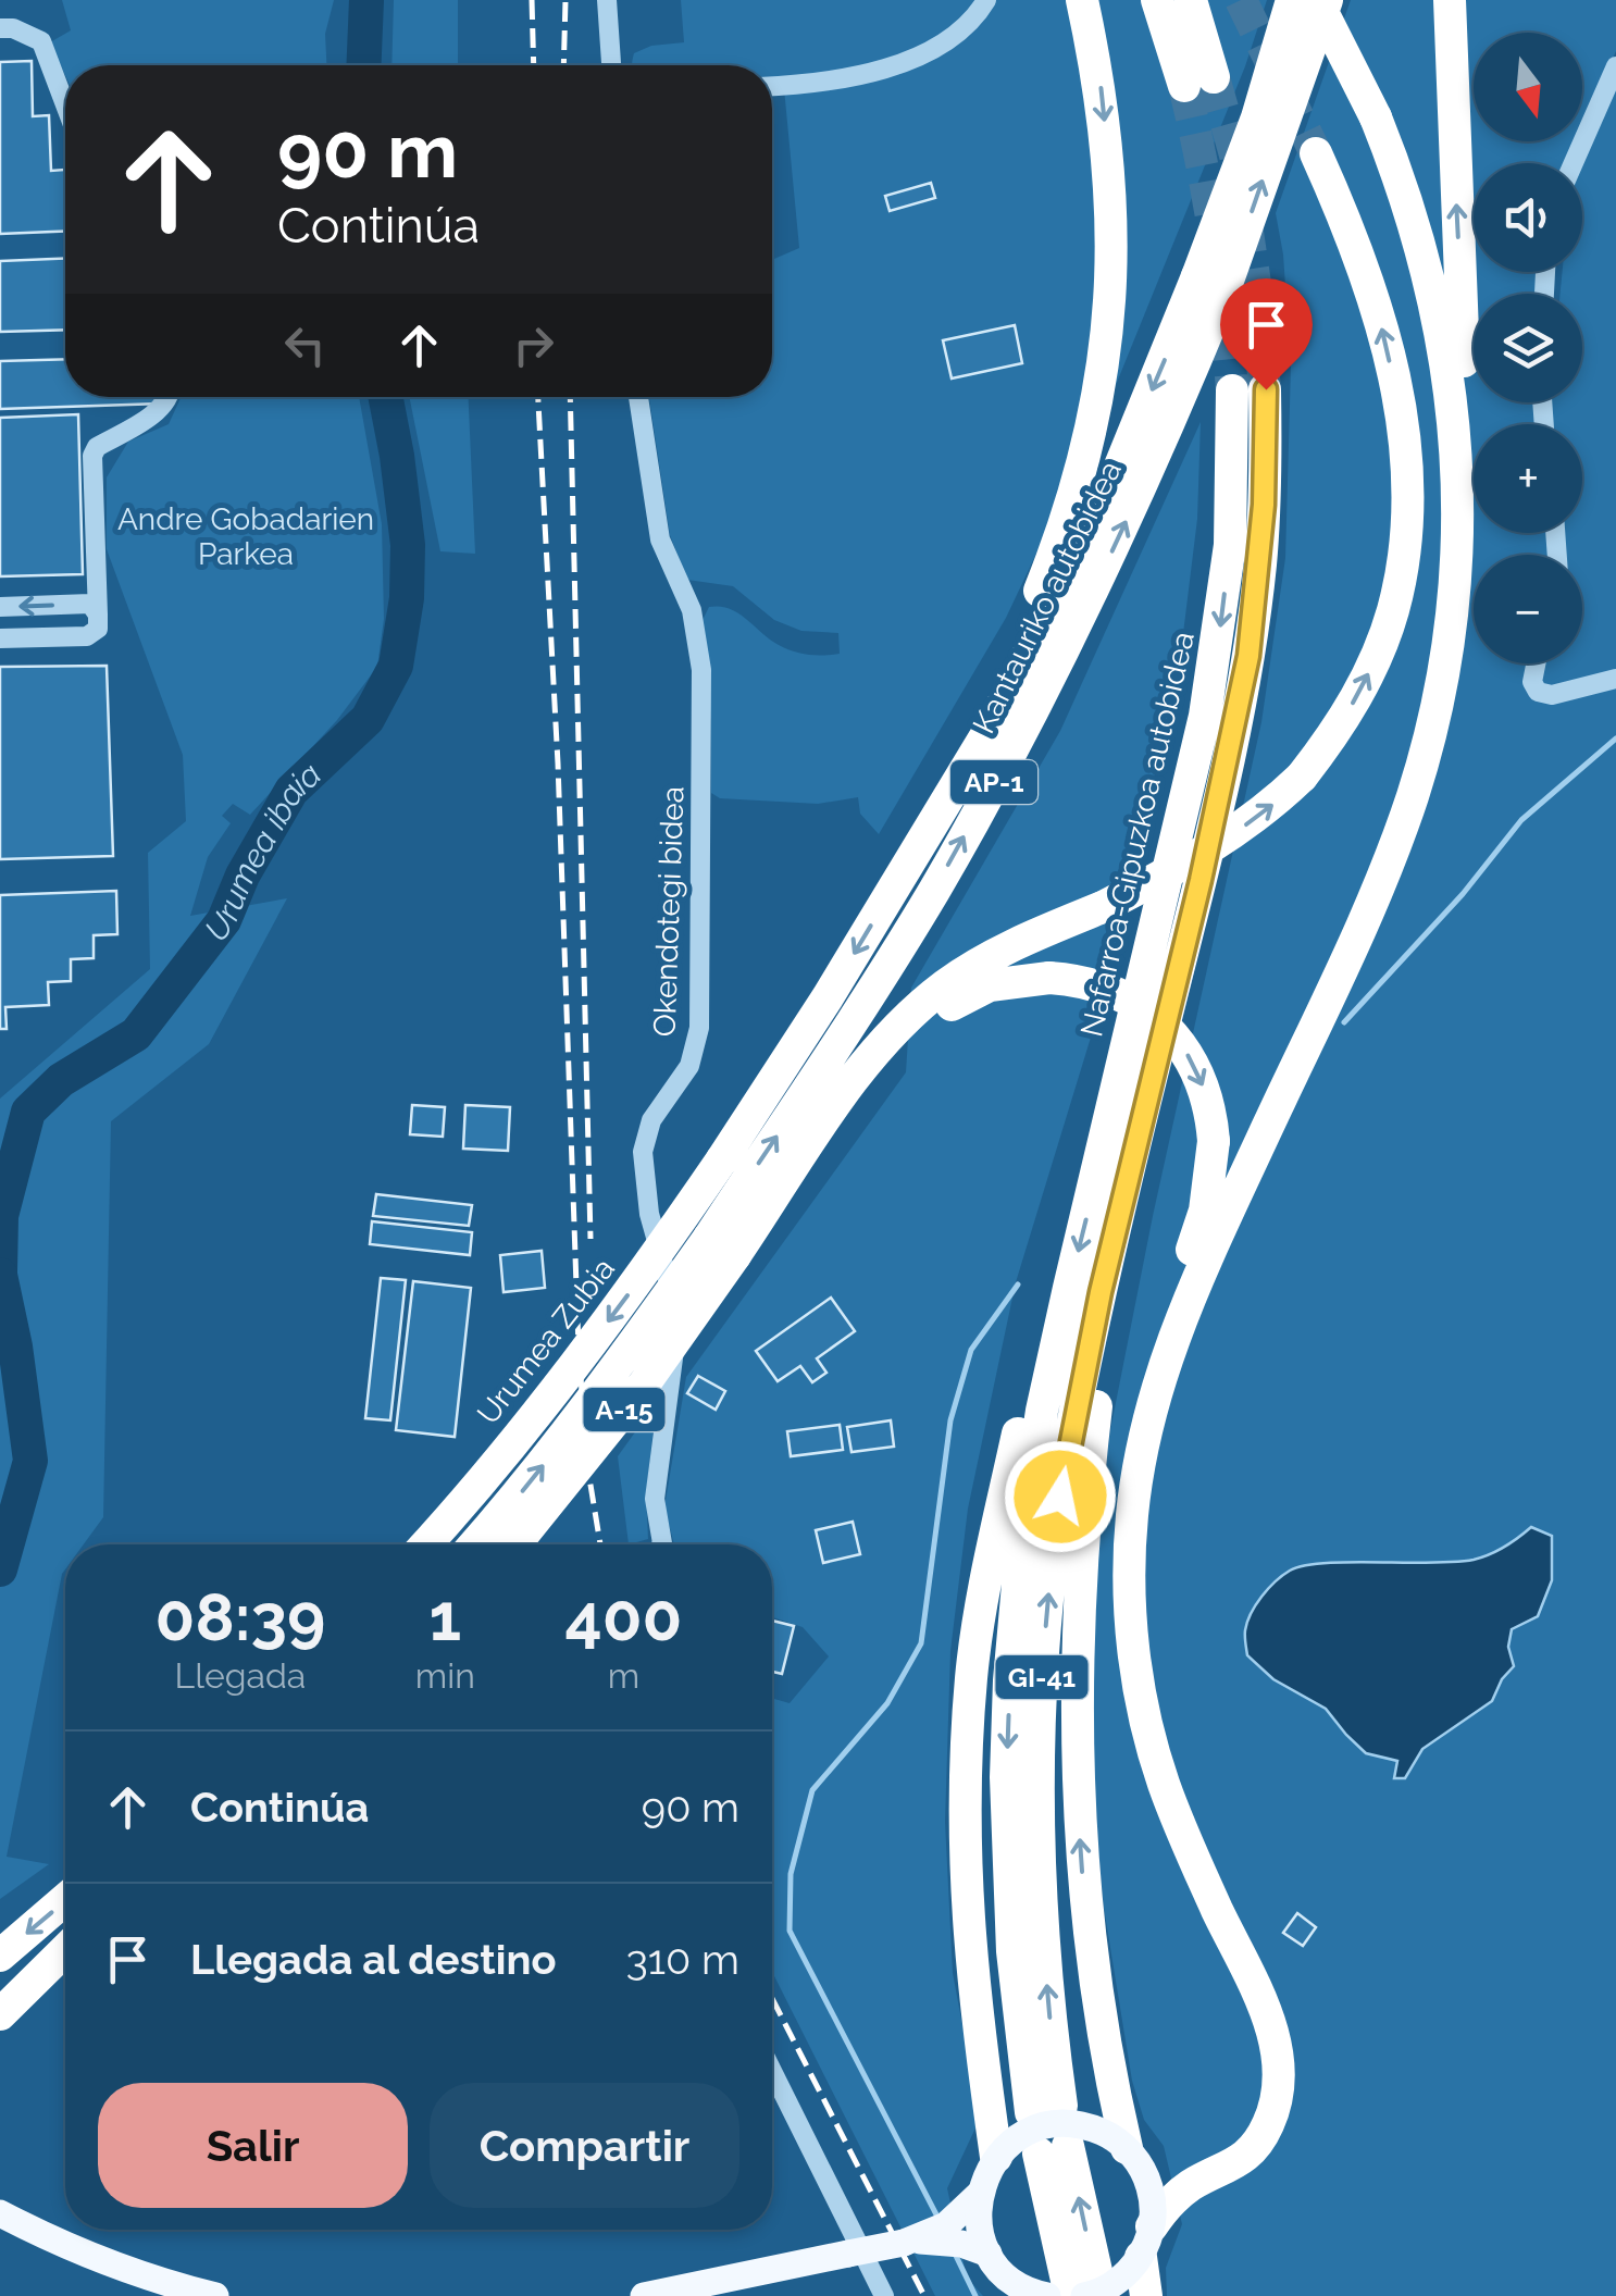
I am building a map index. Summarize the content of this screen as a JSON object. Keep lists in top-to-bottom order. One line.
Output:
{"streets":{"highway":["Kantauriko autobidea","AP-1","Nafarroa-Gipuzkoa autobidea","Urumea Zubia","A-15","GI-41"],"street":["Okendotegi bidea"]},"crossings":[["Kantauriko autobidea","AP-1"],["Kantauriko autobidea","Urumea Zubia"],["Kantauriko autobidea","A-15"],["AP-1","A-15"],["Nafarroa-Gipuzkoa autobidea","GI-41"]],"water":["Urumea ibaia"],"parks":["Andre Gobadarien Parkea"],"north":"bottom","page":{"map_buttons":["+","−"],"turn":["90 m","Continúa"],"eta":["08:39","Llegada","1","min","400","m"],"list":[{"name":"Continúa","value":"90 m"},{"name":"Llegada al destino","value":"310 m"}],"buttons":["Salir","Compartir"]}}
